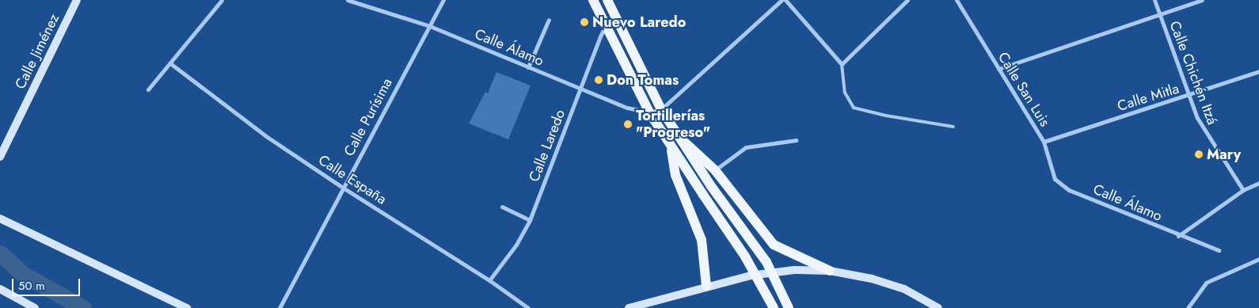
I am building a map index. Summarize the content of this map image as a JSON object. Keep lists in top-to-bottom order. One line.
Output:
{"streets":{"main road":["Calle Jiménez"],"street":["Calle Álamo","Calle Chichén Itzá","Calle San Luis","Calle Mitla","Calle Purísima","Calle Laredo","Calle España"]},"crossings":[["Calle Álamo","Calle San Luis"],["Calle Álamo","Calle Purísima"],["Calle Álamo","Calle Laredo"],["Calle Chichén Itzá","Calle Mitla"],["Calle San Luis","Calle Mitla"],["Calle Purísima","Calle España"],["Calle Laredo","Calle España"]],"places":["Nuevo Laredo","Don Tomas","Tortillerías \"Progreso\"","Mary"],"scale_bar":"50 m"}
